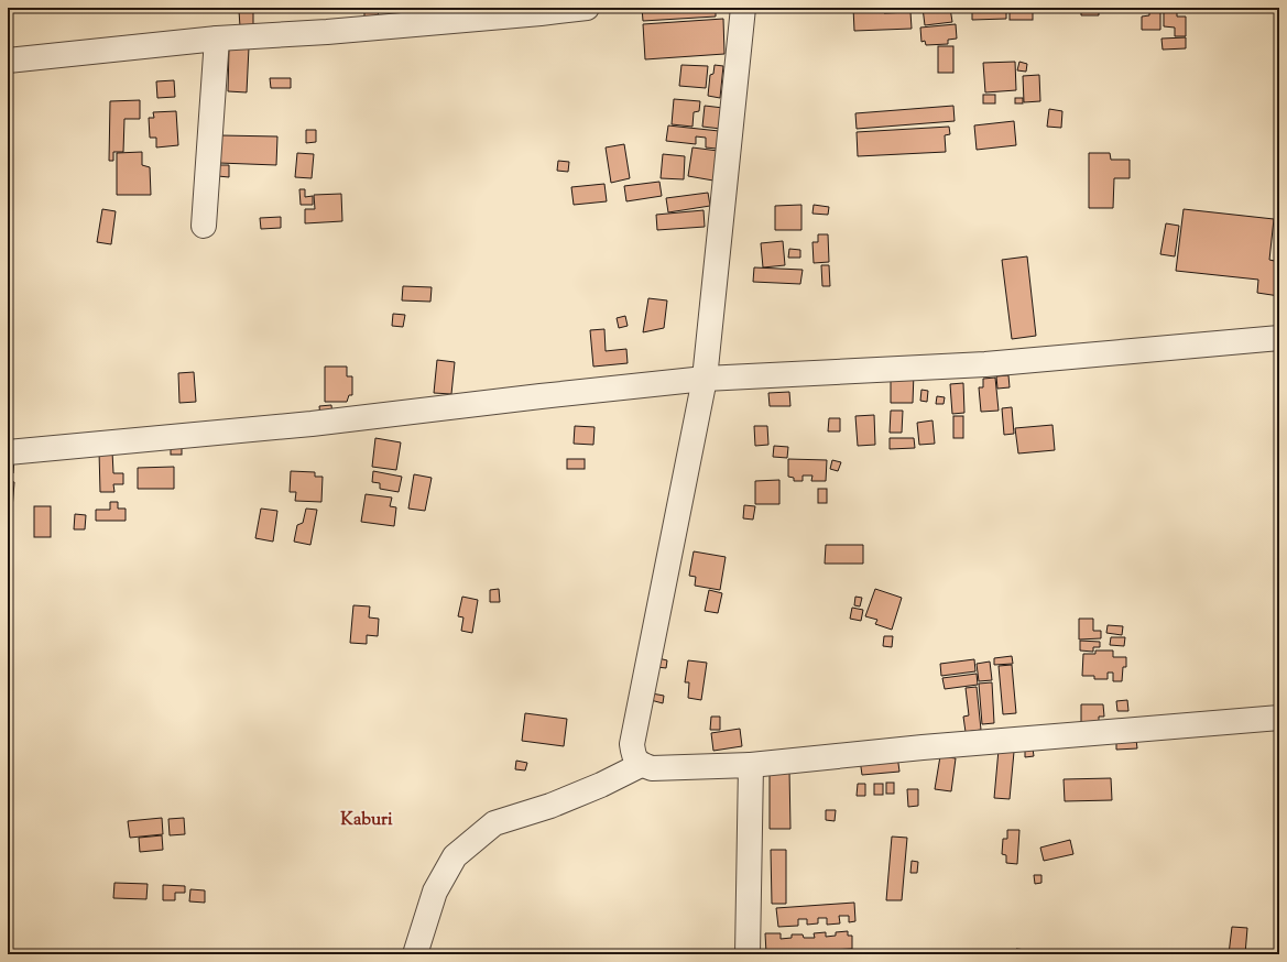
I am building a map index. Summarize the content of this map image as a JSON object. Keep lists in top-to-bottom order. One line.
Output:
{"districts":["Kaburi"]}
